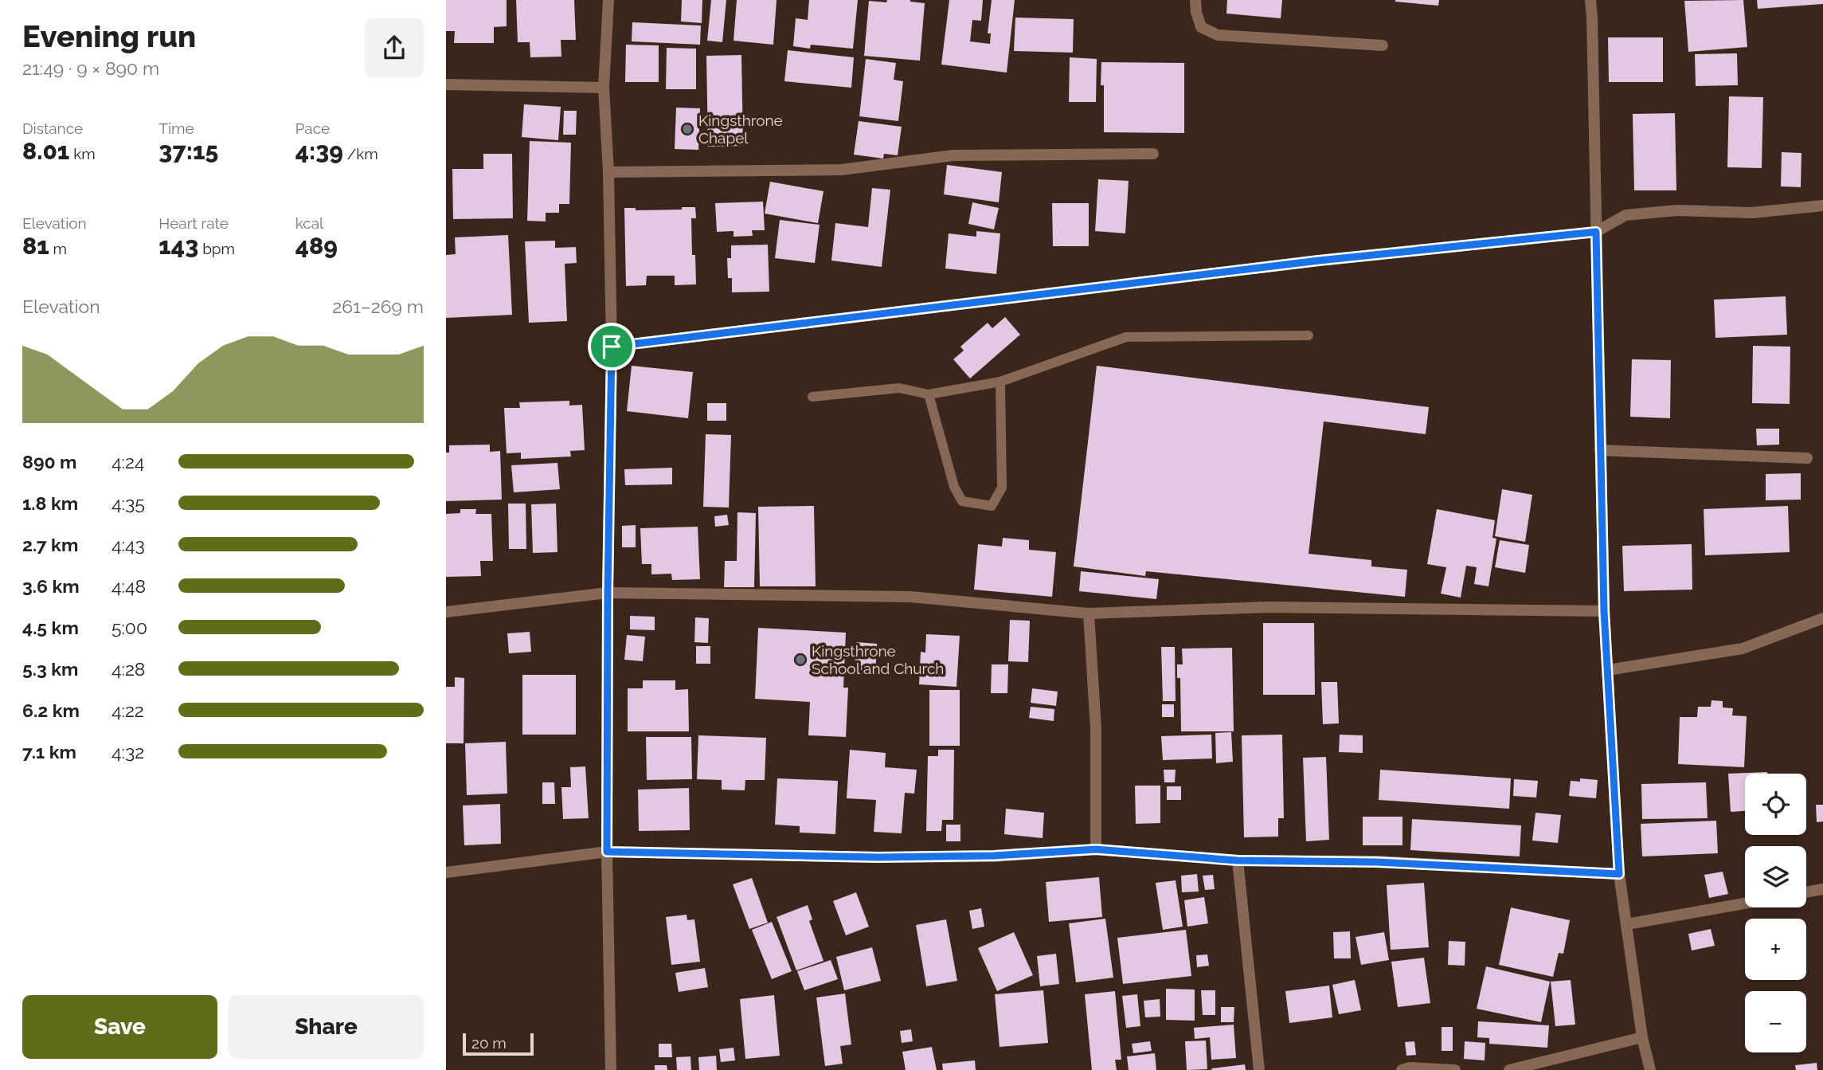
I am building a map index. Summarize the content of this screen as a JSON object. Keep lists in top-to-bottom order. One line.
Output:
{"places":["Kingsthrone Chapel","Kingsthrone School and Church"],"scale_bar":"20 m","page":{"heading":["Evening run","21:49 · 9 × 890 m"],"stats":[["Distance","8.01 km"],["Time","37:15"],["Pace","4:39 /km"],["Elevation","81 m"],["Heart rate","143 bpm"],["kcal","489"]],"chart":["Elevation","261–269 m"],"list":[{"name":"890 m","note":"4:24"},{"name":"1.8 km","note":"4:35"},{"name":"2.7 km","note":"4:43"},{"name":"3.6 km","note":"4:48"},{"name":"4.5 km","note":"5:00"},{"name":"5.3 km","note":"4:28"},{"name":"6.2 km","note":"4:22"},{"name":"7.1 km","note":"4:32"}],"map_buttons":["+","−"],"buttons":["Save","Share"],"scale":"20 m"}}
